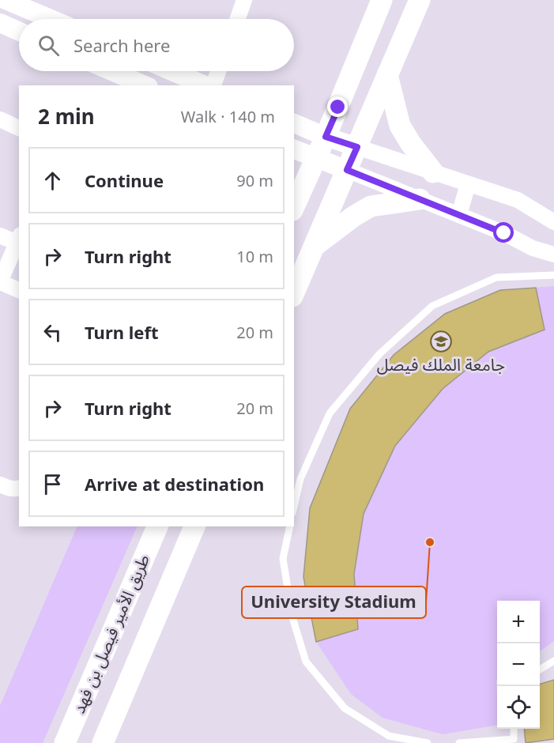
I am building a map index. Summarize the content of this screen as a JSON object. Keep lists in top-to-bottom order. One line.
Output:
{"streets":{"main road":["طريق الأمير فيصل بن فهد"]},"places":{"school or university":["جامعة الملك فيصل"],"other":["University Stadium"]},"page":{"search":"Search here","heading":["2 min","Walk · 140 m"],"list":[["Continue","90 m"],["Turn right","10 m"],["Turn left","20 m"],["Turn right","20 m"],"Arrive at destination"],"map_buttons":["+","−"]}}
